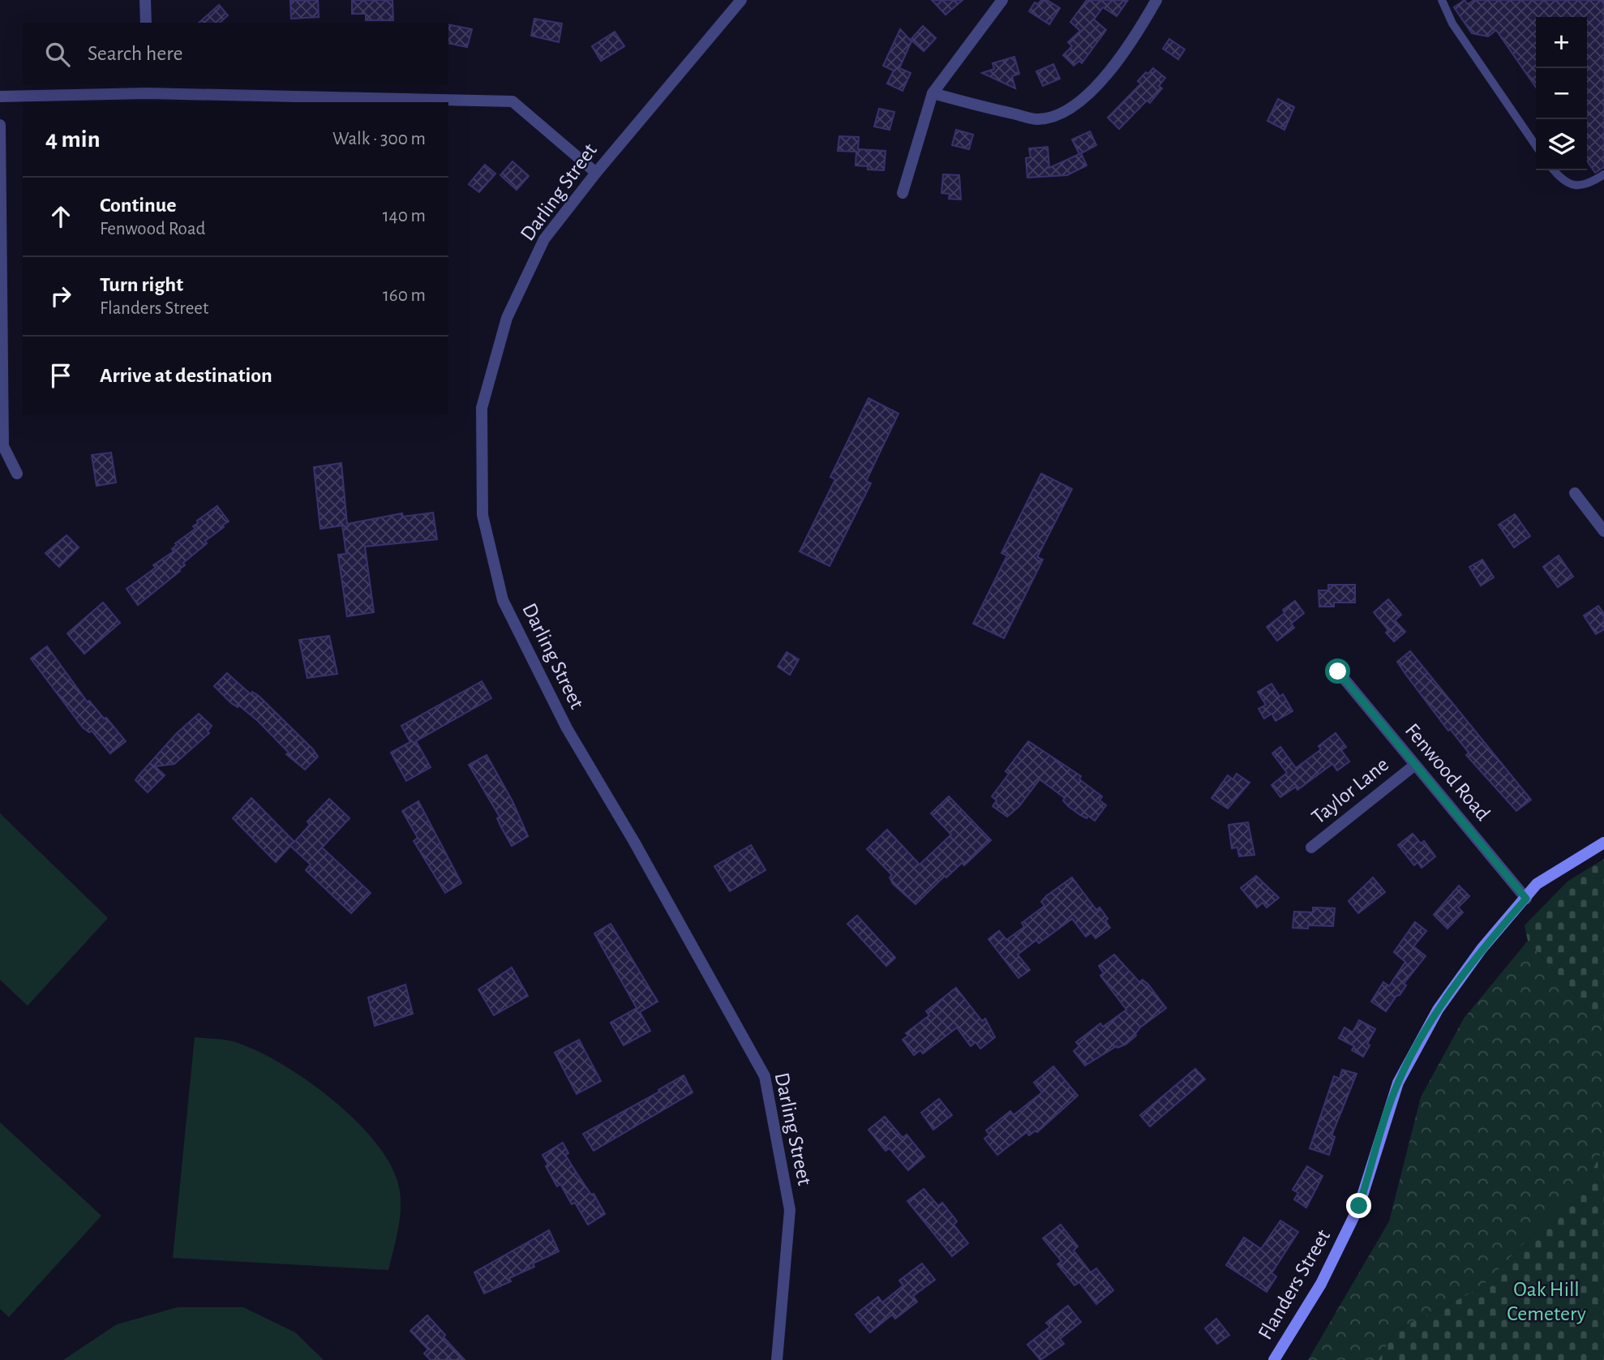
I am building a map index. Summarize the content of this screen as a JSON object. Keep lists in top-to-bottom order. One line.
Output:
{"streets":{"street":["Darling Street","Fenwood Road","Taylor Lane","Flanders Street"]},"crossings":[["Fenwood Road","Taylor Lane"],["Fenwood Road","Flanders Street"]],"parks":["Oak Hill Cemetery"],"page":{"map_buttons":["+","−"],"search":"Search here","heading":["4 min","Walk · 300 m"],"list":[["Continue","Fenwood Road","140 m"],["Turn right","Flanders Street","160 m"],"Arrive at destination"]}}
